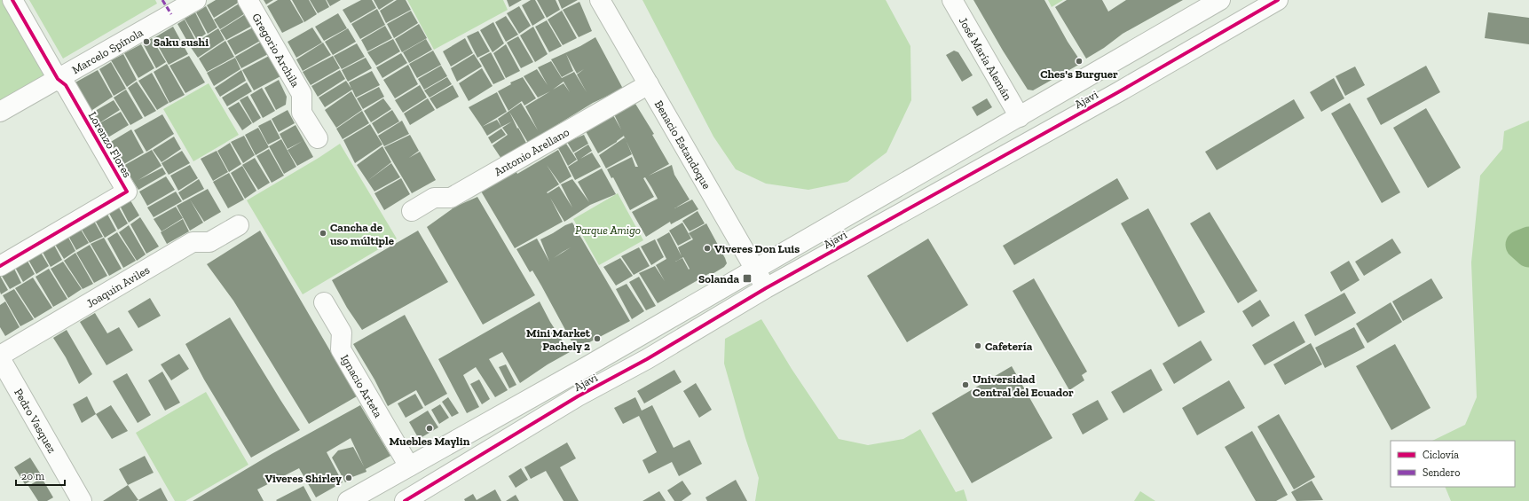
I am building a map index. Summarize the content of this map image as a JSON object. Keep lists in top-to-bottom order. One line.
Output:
{"streets":{"street":["Gregorio Archila","Marcelo Spínola","José María Alemán","Ajavi","Lorenzo Flores","Benacio Estandoque","Antonio Arellano","Joaquin Aviles","Ignacio Arteta","Pedro Vasquez"]},"crossings":[["Marcelo Spínola","Lorenzo Flores"],["José María Alemán","Ajavi"],["Ajavi","Benacio Estandoque"],["Ajavi","Ignacio Arteta"],["Benacio Estandoque","Antonio Arellano"],["Joaquin Aviles","Pedro Vasquez"]],"parks":["Parque Amigo"],"places":{"other":["Saku sushi","Ches's Burguer","Cancha de uso múltiple","Viveres Don Luis","Mini Market Pachely 2","Cafetería","Universidad Central del Ecuador","Muebles Maylin","Viveres Shirley"],"transit":["Solanda"]},"legend":["Ciclovía","Sendero"],"scale_bar":"20 m"}
